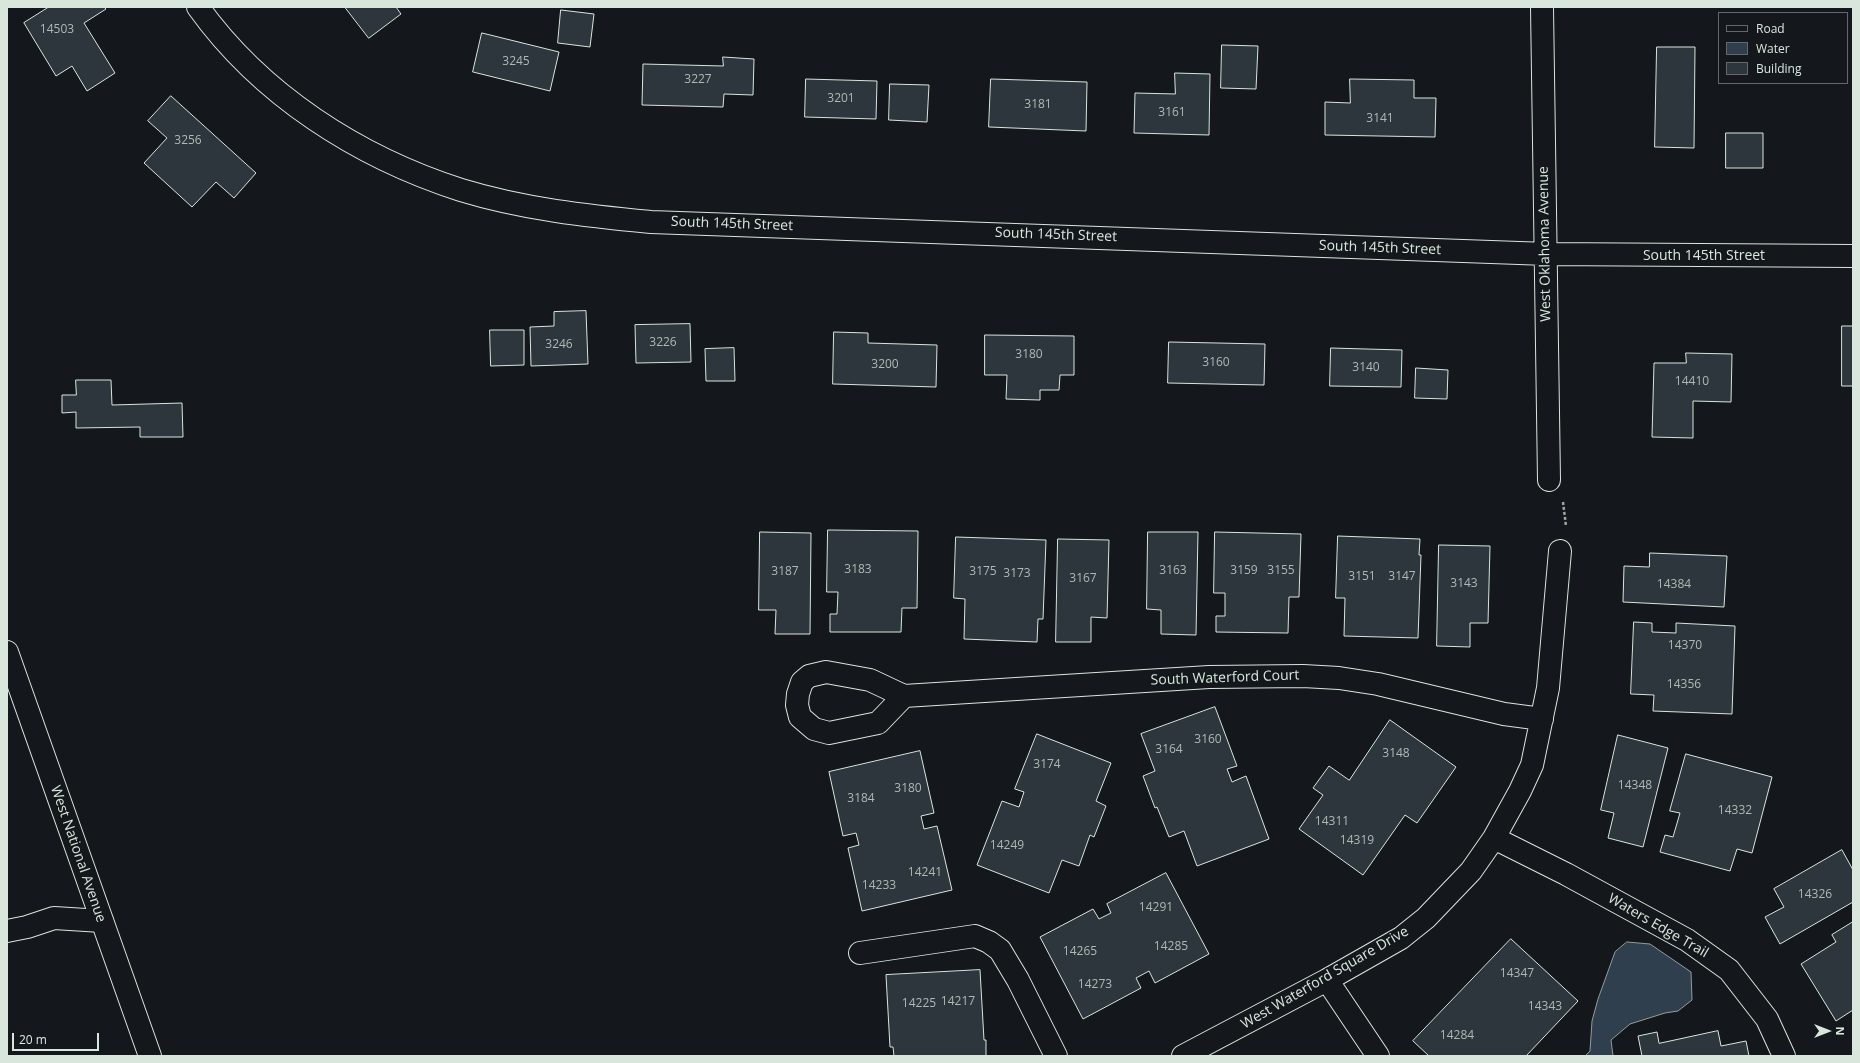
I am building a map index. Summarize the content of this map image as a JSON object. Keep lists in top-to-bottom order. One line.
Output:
{"streets":{"street":["South 145th Street","West Oklahoma Avenue","South Waterford Court","West National Avenue","Waters Edge Trail","West Waterford Square Drive"]},"crossings":[["South 145th Street","West Oklahoma Avenue"],["South Waterford Court","West Waterford Square Drive"],["Waters Edge Trail","West Waterford Square Drive"]],"house_numbers":["14503","3245","3227","3201","3181","3161","3141","3256","3226","3246","3180","3160","3200","3140","14410","3183","3163","3159","3155","3187","3175","3173","3151","3147","3167","3143","14384","14370","14356","3160","3164","3148","3174","14348","3180","3184","14332","14311","14319","14249","14241","14233","14326","14291","14285","14265","14347","14273","14217","14225","14343","14284"],"legend":["Road","Water","Building"],"scale_bar":"20 m","north":"right"}
